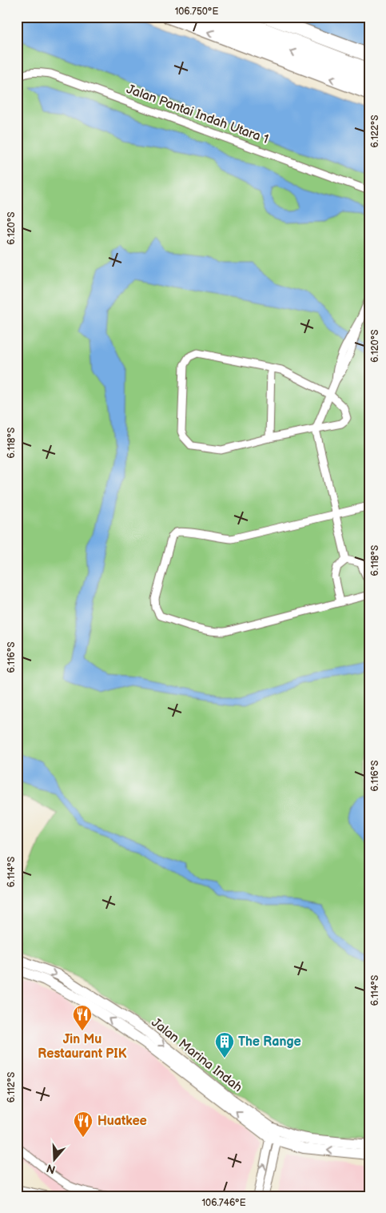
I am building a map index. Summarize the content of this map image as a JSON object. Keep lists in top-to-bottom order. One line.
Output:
{"streets":{"main road":["Jalan Marina Indah"],"street":["Jalan Pantai Indah Utara 1"]},"places":{"restaurant":["Jin Mu Restaurant PIK","Huatkee"],"building":["The Range"]},"north":"bottom","coordinates":["106.750°E","6.122°S","6.120°S","6.118°S","6.116°S","6.114°S","6.112°S","106.746°E"]}
